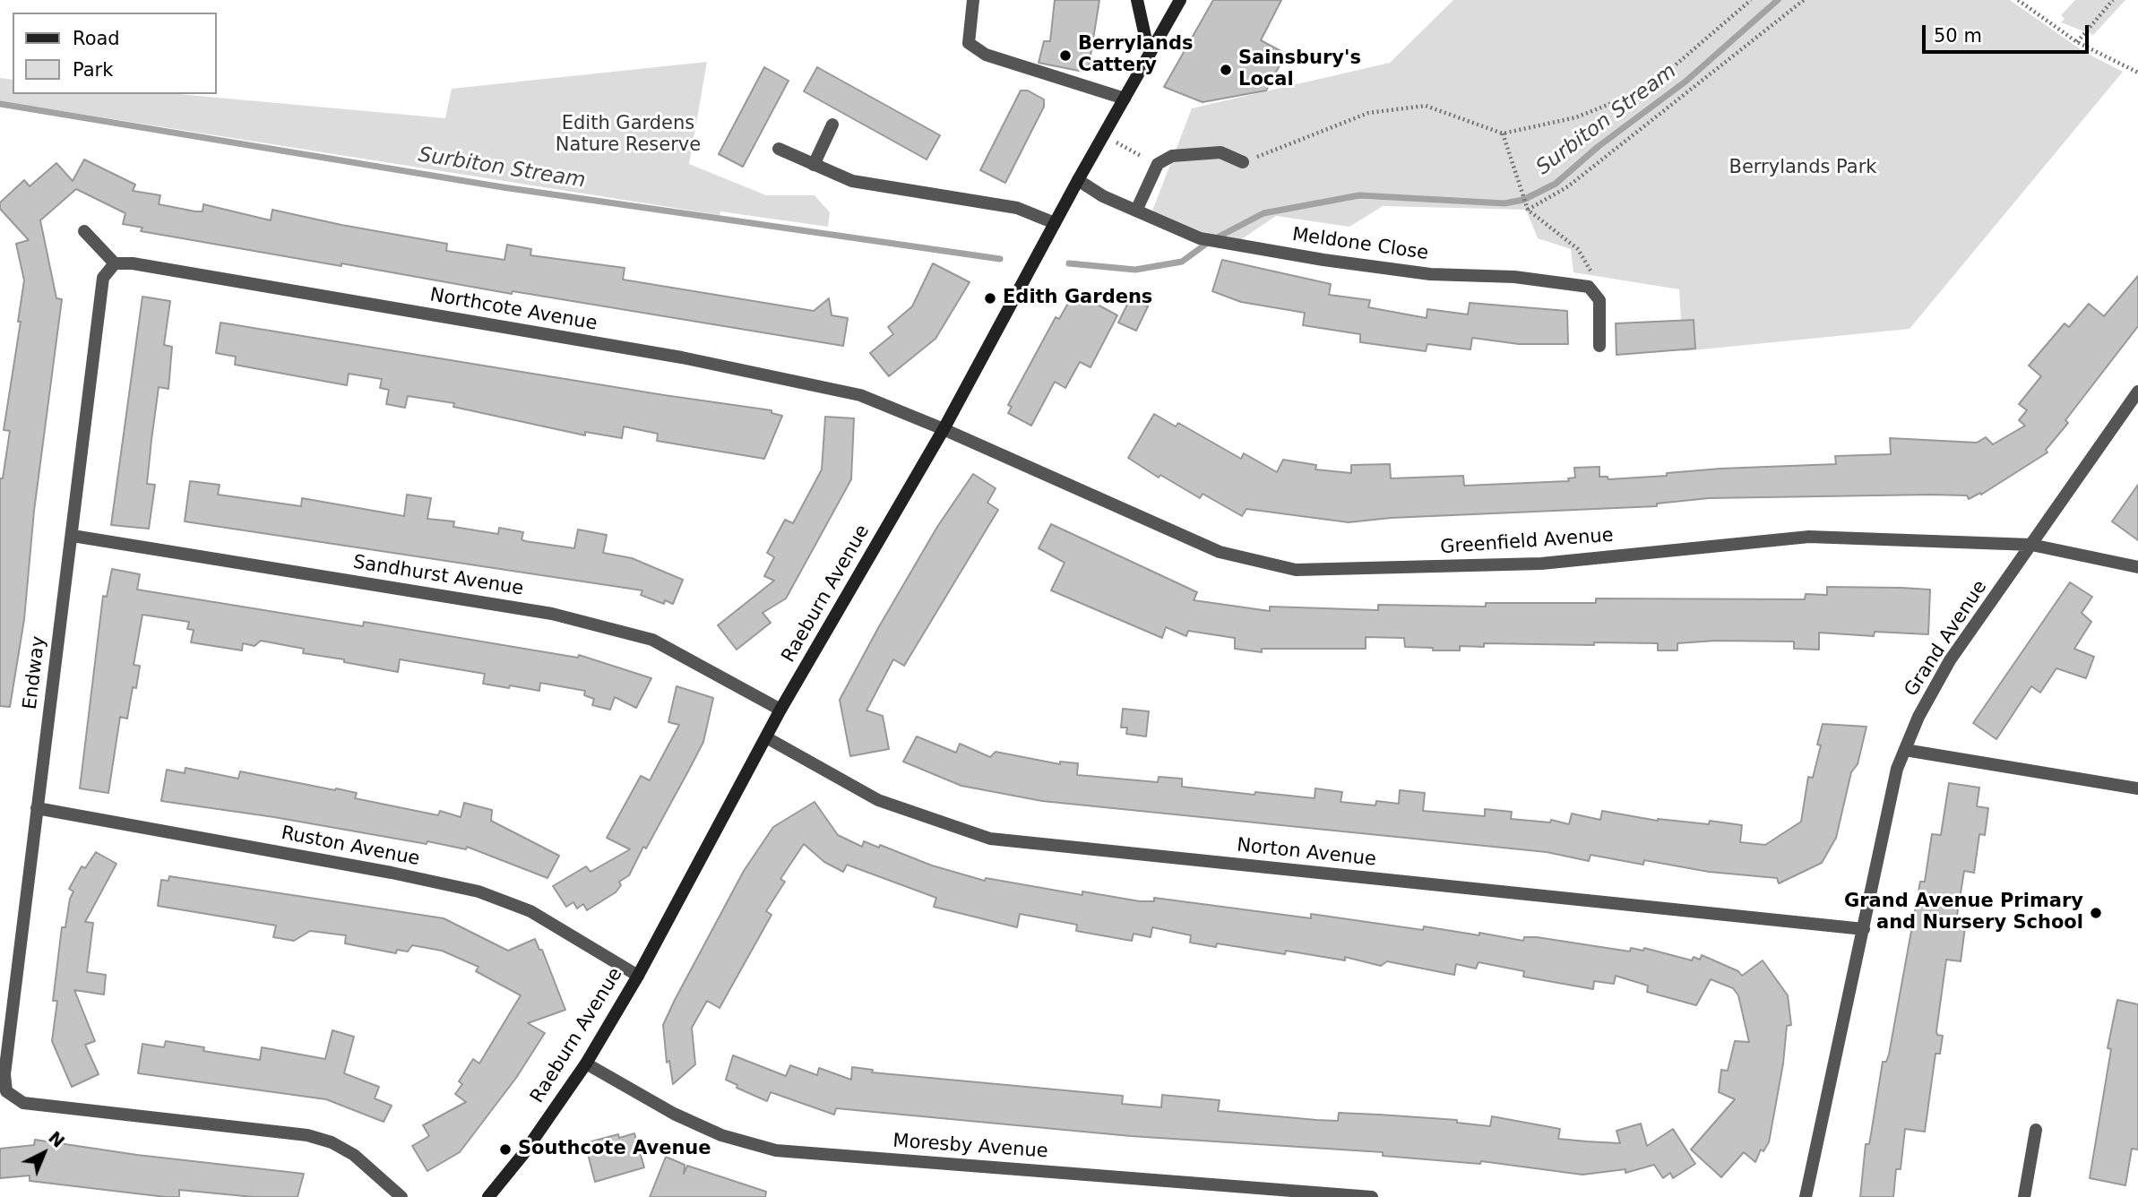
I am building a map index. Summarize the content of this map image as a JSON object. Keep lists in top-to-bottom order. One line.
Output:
{"streets":{"street":["Meldone Close","Northcote Avenue","Greenfield Avenue","Sandhurst Avenue","Raeburn Avenue","Grand Avenue","Endway","Ruston Avenue","Norton Avenue","Moresby Avenue"]},"crossings":[["Meldone Close","Raeburn Avenue"],["Northcote Avenue","Greenfield Avenue"],["Northcote Avenue","Raeburn Avenue"],["Northcote Avenue","Endway"],["Greenfield Avenue","Raeburn Avenue"],["Greenfield Avenue","Grand Avenue"],["Sandhurst Avenue","Raeburn Avenue"],["Sandhurst Avenue","Endway"],["Raeburn Avenue","Ruston Avenue"],["Raeburn Avenue","Norton Avenue"],["Raeburn Avenue","Moresby Avenue"],["Grand Avenue","Norton Avenue"],["Endway","Ruston Avenue"]],"water":["Surbiton Stream"],"parks":["Edith Gardens Nature Reserve","Berrylands Park"],"places":["Berrylands Cattery","Sainsbury's Local","Edith Gardens","Grand Avenue Primary and Nursery School","Southcote Avenue"],"legend":["Road","Park"],"scale_bar":"50 m","north":"top right"}
